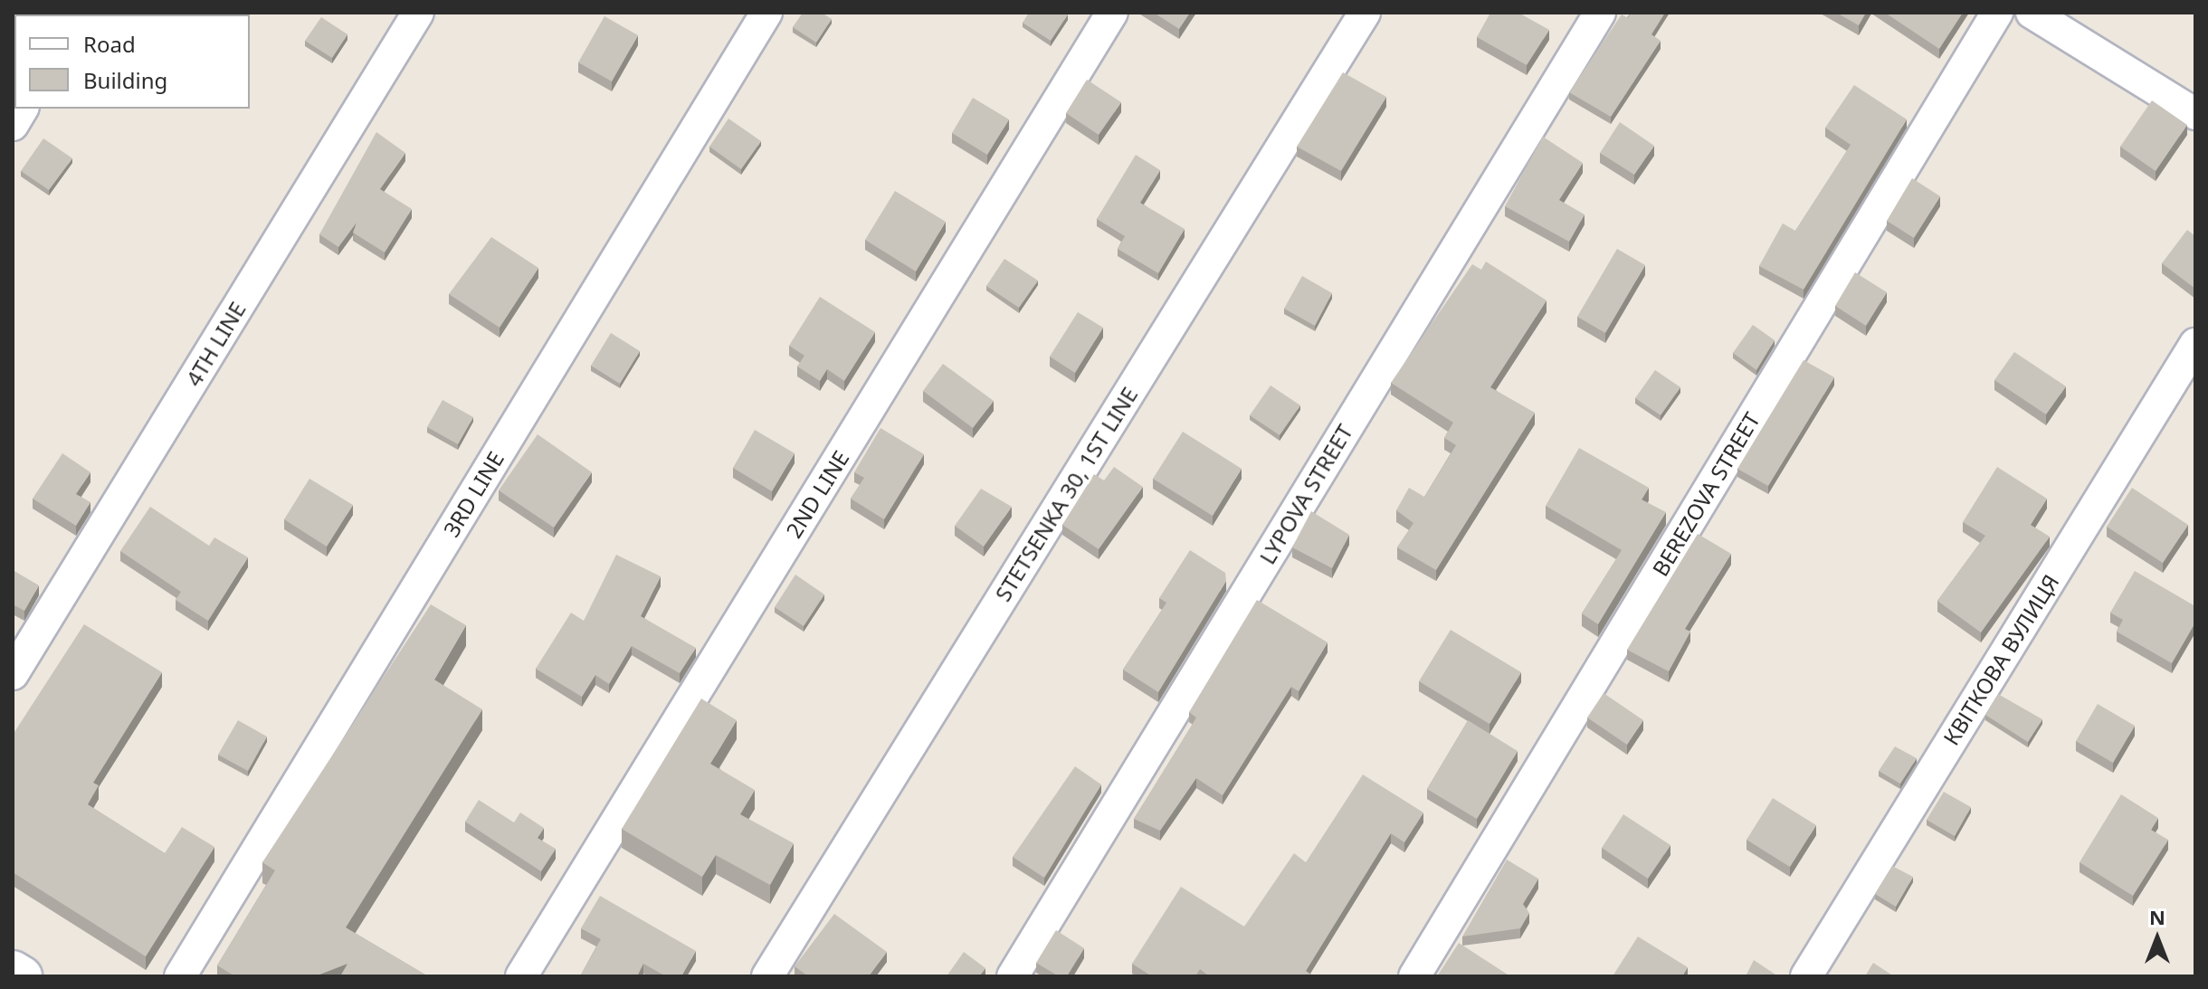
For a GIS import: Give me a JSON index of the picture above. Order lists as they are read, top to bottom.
{
  "streets": {
    "street": [
      "4TH LINE",
      "3RD LINE",
      "2ND LINE",
      "STETSENKA 30, 1ST LINE",
      "LYPOVA STREET",
      "BEREZOVA STREET",
      "КВІТКОВА ВУЛИЦЯ"
    ]
  },
  "legend": ["Road", "Building"],
  "north": "top"
}
